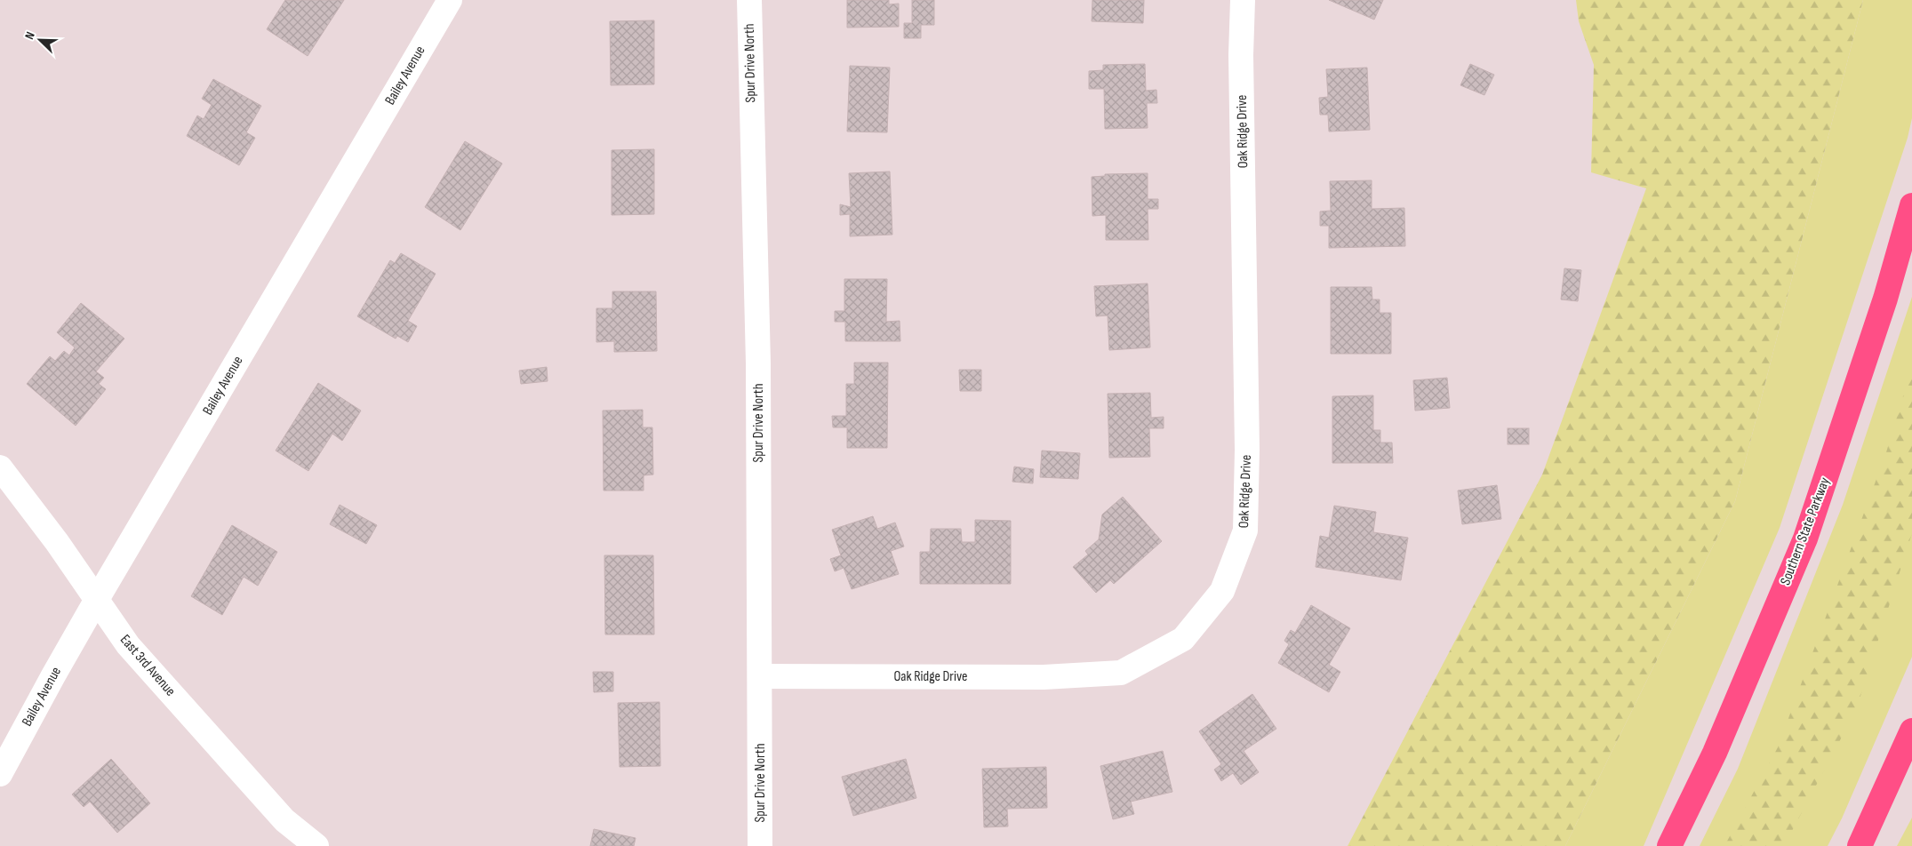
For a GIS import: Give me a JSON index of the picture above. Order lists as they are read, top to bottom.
{
  "streets": {
    "highway": ["Southern State Parkway"],
    "street": [
      "Spur Drive North",
      "Bailey Avenue",
      "Oak Ridge Drive",
      "East 3rd Avenue"
    ]
  },
  "crossings": [
    ["Spur Drive North", "Oak Ridge Drive"],
    ["Bailey Avenue", "East 3rd Avenue"]
  ],
  "north": "top left"
}
